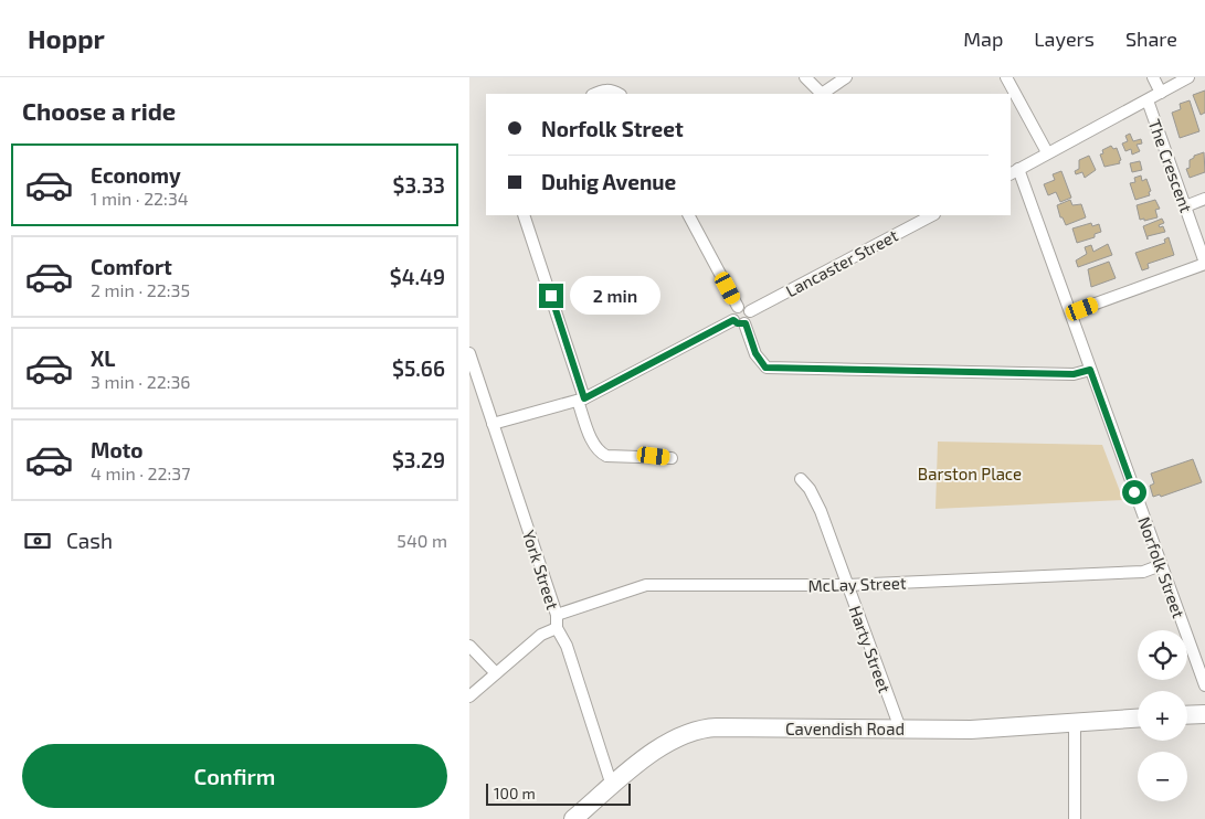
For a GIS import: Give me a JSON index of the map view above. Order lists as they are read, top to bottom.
{
  "streets": {
    "main road": ["Cavendish Road"],
    "street": [
      "The Crescent",
      "Lancaster Street",
      "Norfolk Street",
      "York Street",
      "McLay Street",
      "Harty Street"
    ]
  },
  "crossings": [
    ["Norfolk Street", "McLay Street"],
    ["York Street", "McLay Street"],
    ["York Street", "Cavendish Road"],
    ["McLay Street", "Harty Street"],
    ["Harty Street", "Cavendish Road"]
  ],
  "parks": ["Barston Place"],
  "scale_bar": "100 m",
  "page": {
    "header": "Hoppr",
    "nav": ["Map", "Layers", "Share"],
    "heading": "Choose a ride",
    "banner": ["Norfolk Street", "Duhig Avenue"],
    "list": [
      {
        "name": "Economy",
        "note": "1 min · 22:34",
        "value": "$3.33"
      },
      {
        "name": "Comfort",
        "note": "2 min · 22:35",
        "value": "$4.49"
      },
      {
        "name": "XL",
        "note": "3 min · 22:36",
        "value": "$5.66"
      },
      {
        "name": "Moto",
        "note": "4 min · 22:37",
        "value": "$3.29"
      }
    ],
    "bubble": "2 min",
    "pay": ["Cash", "540 m"],
    "map_buttons": ["+", "−"],
    "buttons": "Confirm",
    "scale": "100 m"
  }
}
